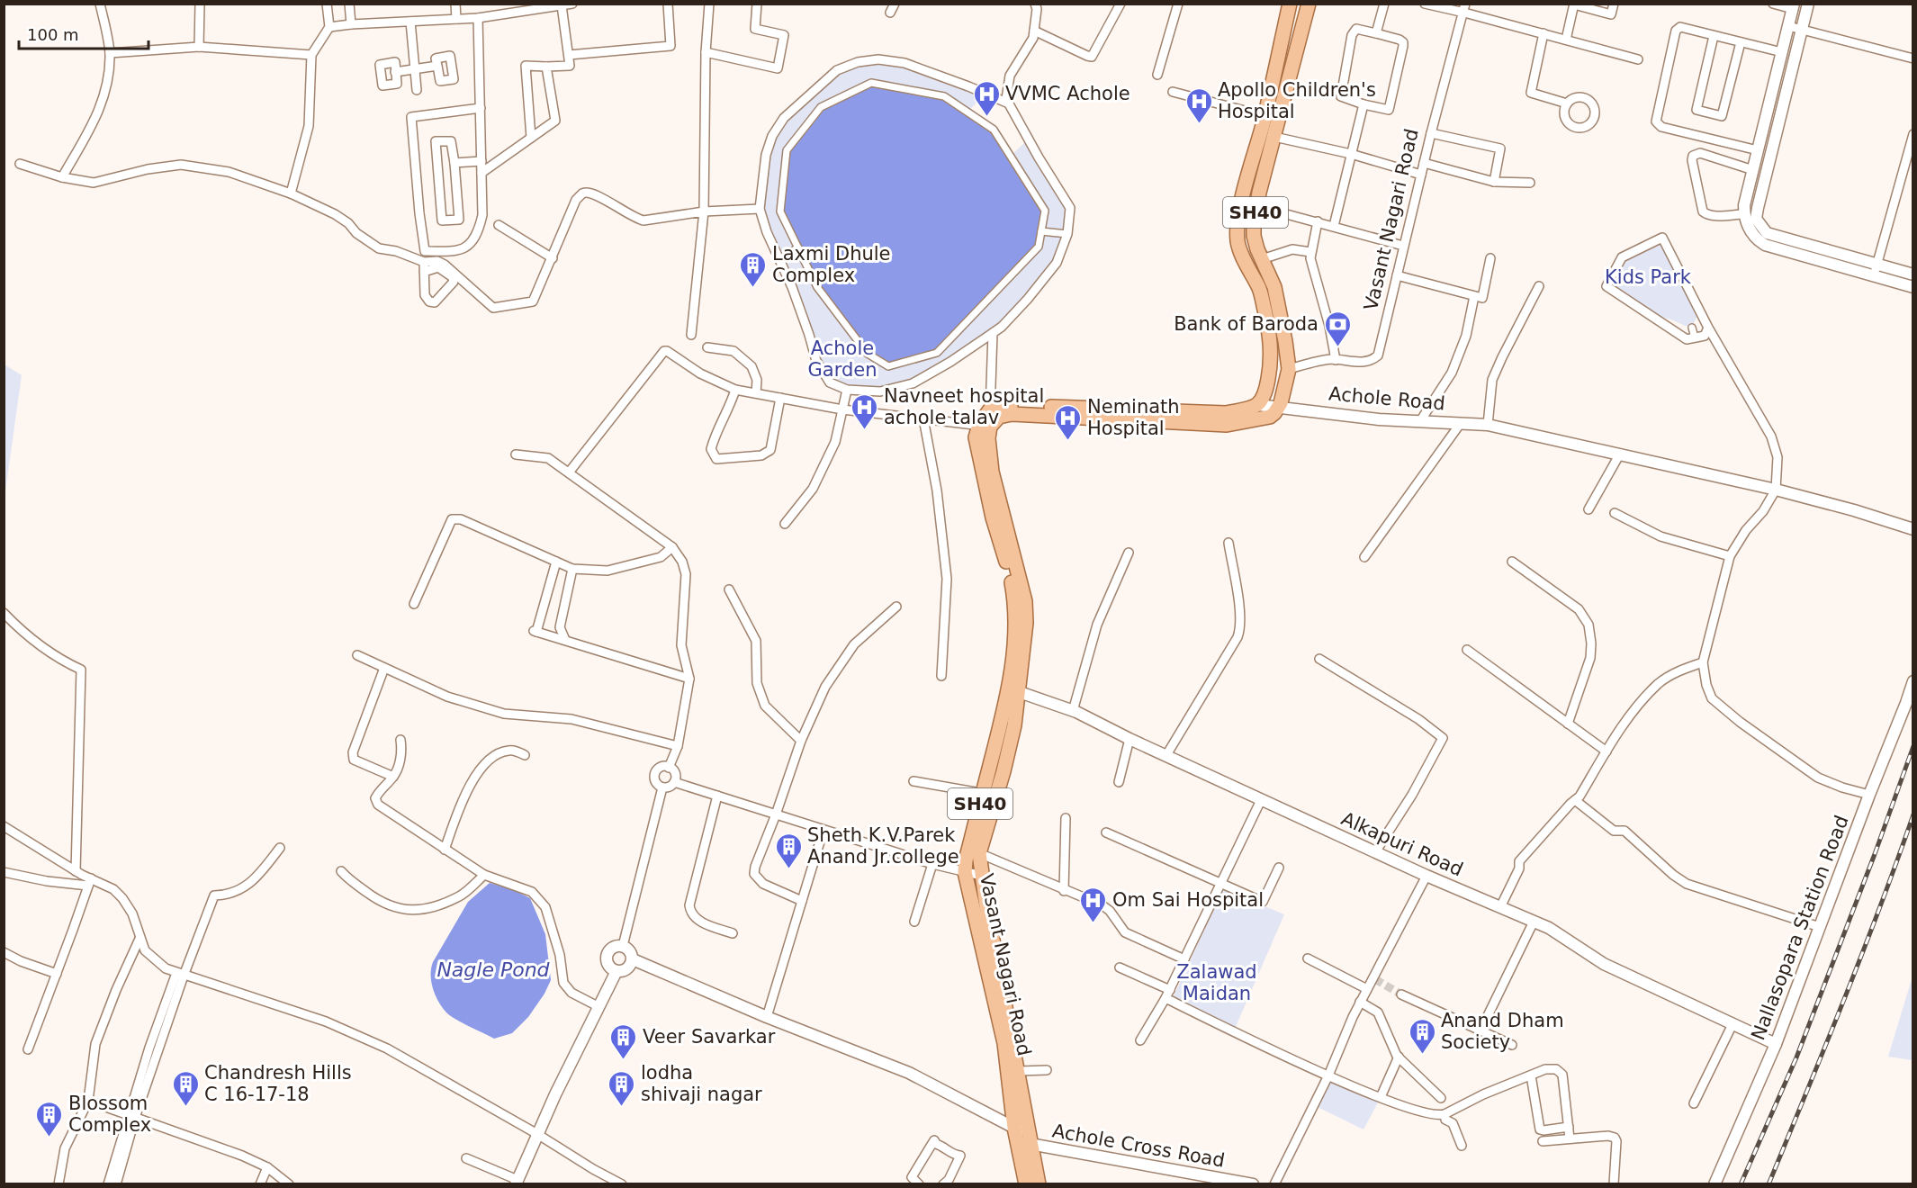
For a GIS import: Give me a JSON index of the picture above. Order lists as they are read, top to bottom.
{
  "streets": {
    "main road": ["SH40", "Vasant Nagari Road", "Achole Road"],
    "street": ["Alkapuri Road", "Nallasopara Station Road", "Achole Cross Road"]
  },
  "crossings": [
    ["SH40", "Vasant Nagari Road"],
    ["SH40", "Achole Road"],
    ["Vasant Nagari Road", "Achole Road"],
    ["Vasant Nagari Road", "Alkapuri Road"],
    ["Vasant Nagari Road", "Achole Cross Road"],
    ["Alkapuri Road", "Nallasopara Station Road"]
  ],
  "water": ["Nagle Pond"],
  "parks": ["Kids Park", "Achole Garden", "Zalawad Maidan"],
  "places": {
    "hospital": [
      "VVMC Achole",
      "Apollo Children's Hospital",
      "Navneet hospital achole talav",
      "Neminath Hospital",
      "Om Sai Hospital"
    ],
    "building": [
      "Laxmi Dhule Complex",
      "Sheth K.V.Parek Anand Jr.college",
      "Anand Dham Society",
      "Veer Savarkar",
      "Chandresh Hills C 16-17-18",
      "lodha shivaji nagar",
      "Blossom Complex"
    ],
    "bank": ["Bank of Baroda"]
  },
  "scale_bar": "100 m"
}
